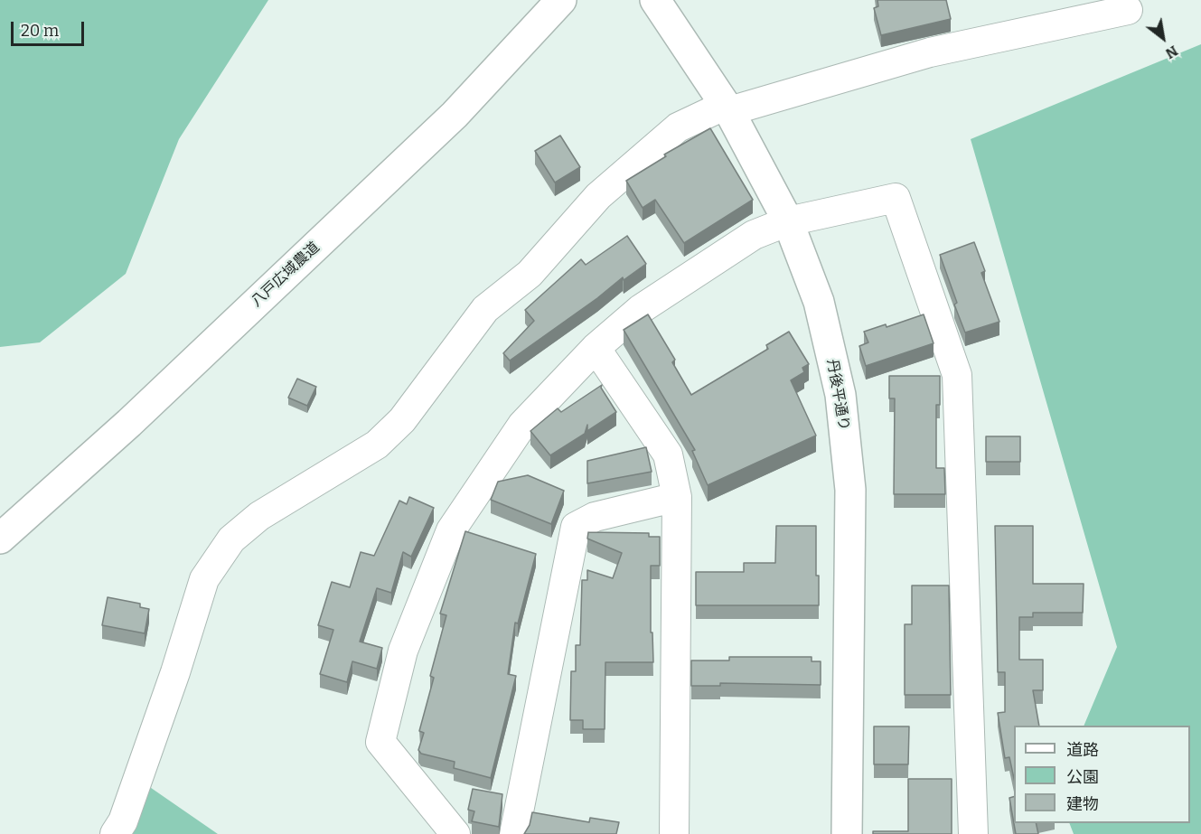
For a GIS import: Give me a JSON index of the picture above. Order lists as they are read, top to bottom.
{
  "streets": {
    "street": ["八戸広域農道", "丹後平通り"]
  },
  "legend": ["道路", "公園", "建物"],
  "scale_bar": "20 m",
  "north": "bottom right"
}
